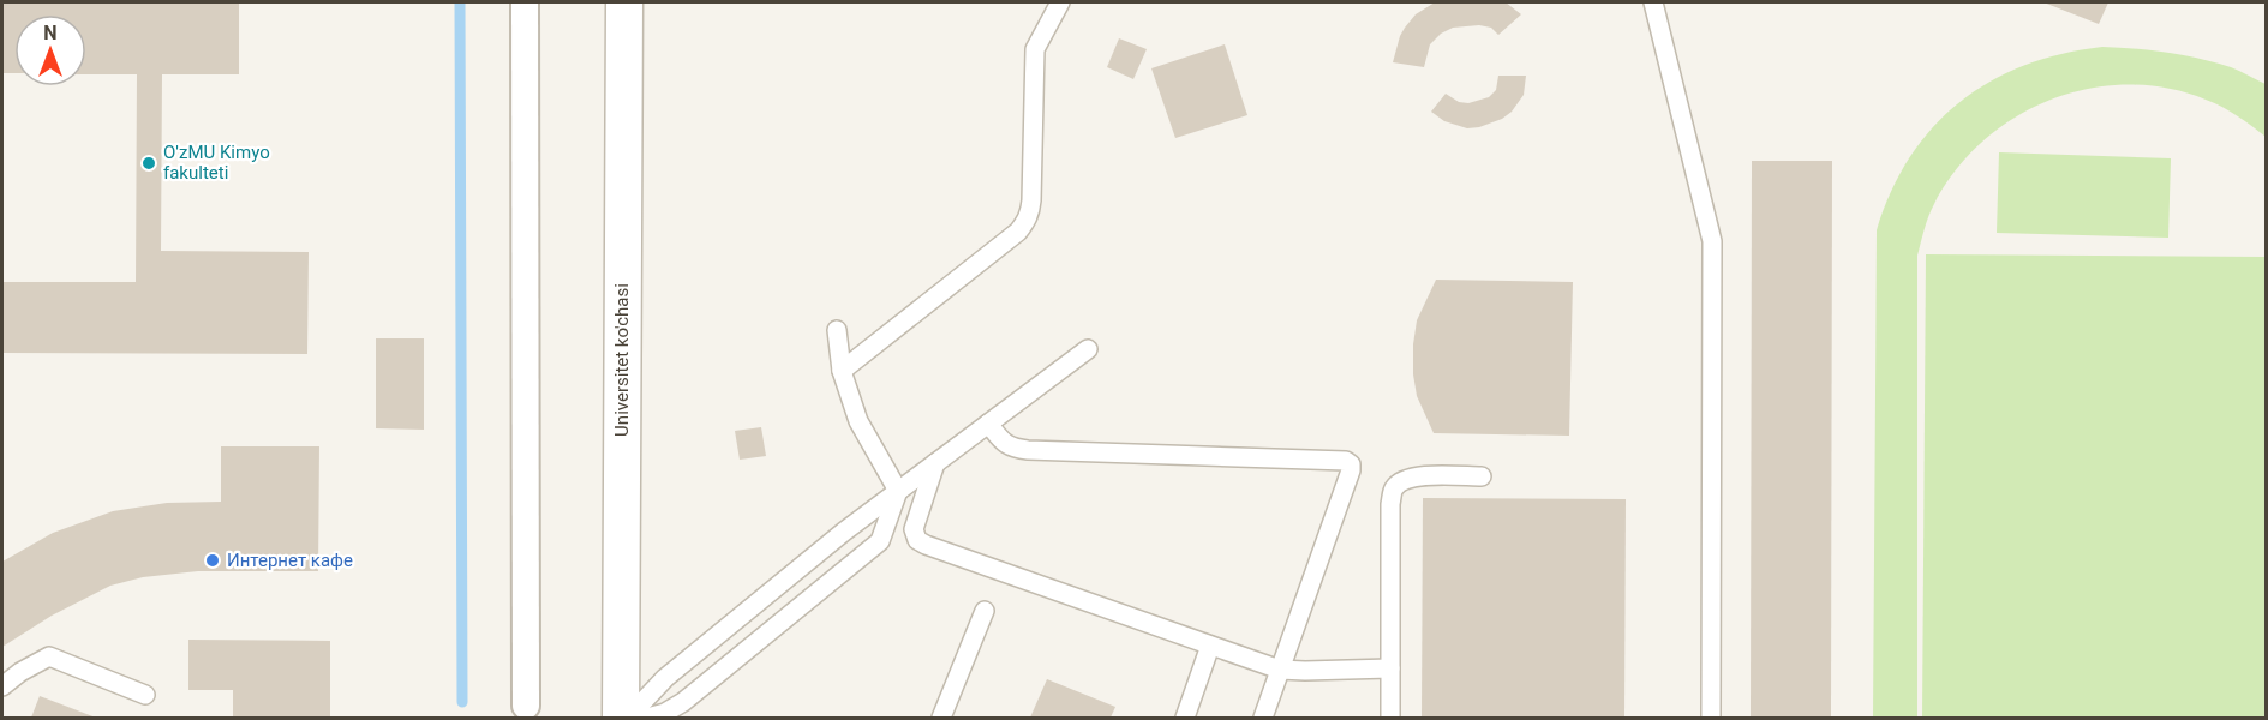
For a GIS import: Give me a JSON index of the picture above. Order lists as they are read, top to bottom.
{
  "streets": {
    "street": ["Universitet ko'chasi"]
  },
  "places": ["O'zMU Kimyo fakulteti", "Интернет кафе"],
  "north": "top"
}
